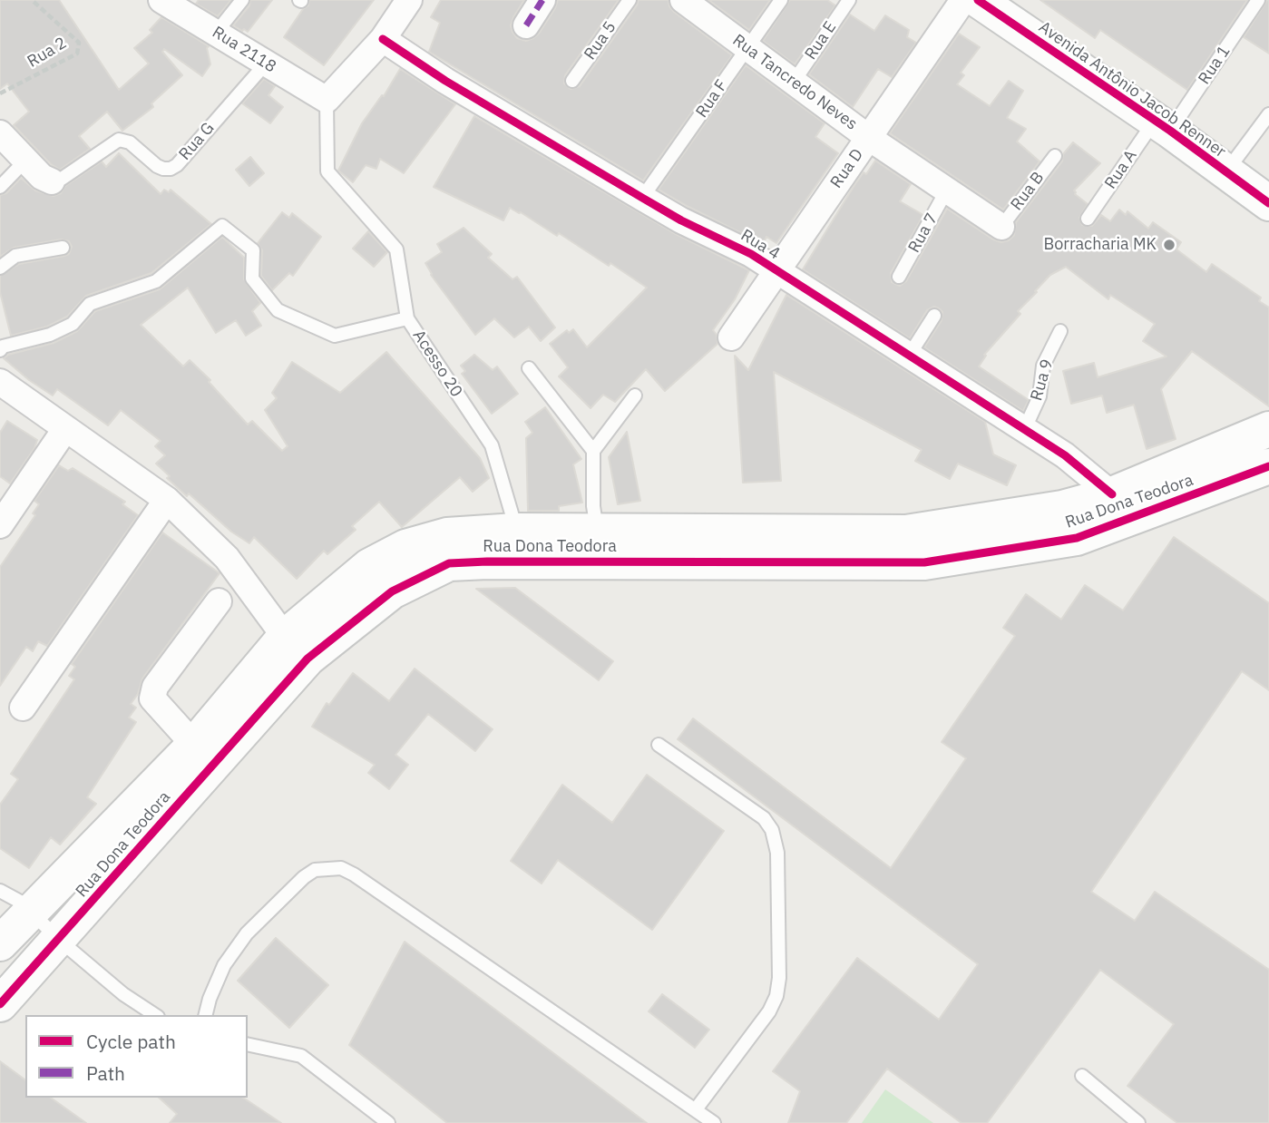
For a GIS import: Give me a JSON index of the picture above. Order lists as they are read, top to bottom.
{
  "streets": {
    "main road": ["Avenida Antônio Jacob Renner", "Rua Dona Teodora"],
    "street": [
      "Rua 2118",
      "Rua Tancredo Neves",
      "Rua D",
      "Rua 4"
    ],
    "lane": [
      "Rua 5",
      "Rua E",
      "Rua 1",
      "Rua F",
      "Rua G",
      "Rua A",
      "Rua B",
      "Rua 7",
      "Acesso 20",
      "Rua 9"
    ],
    "path": ["Rua 2"]
  },
  "crossings": [
    ["Rua E", "Rua Tancredo Neves"],
    ["Rua 2118", "Rua G"],
    ["Rua 1", "Avenida Antônio Jacob Renner"],
    ["Rua 1", "Rua A"],
    ["Rua Tancredo Neves", "Rua F"],
    ["Rua Tancredo Neves", "Rua D"],
    ["Rua Tancredo Neves", "Rua B"],
    ["Rua Tancredo Neves", "Rua 7"],
    ["Avenida Antônio Jacob Renner", "Rua A"],
    ["Rua F", "Rua 4"],
    ["Rua D", "Rua 4"],
    ["Rua 4", "Rua 9"],
    ["Rua 4", "Rua Dona Teodora"],
    ["Acesso 20", "Rua Dona Teodora"]
  ],
  "places": ["Borracharia MK"],
  "legend": ["Cycle path", "Path"]
}
